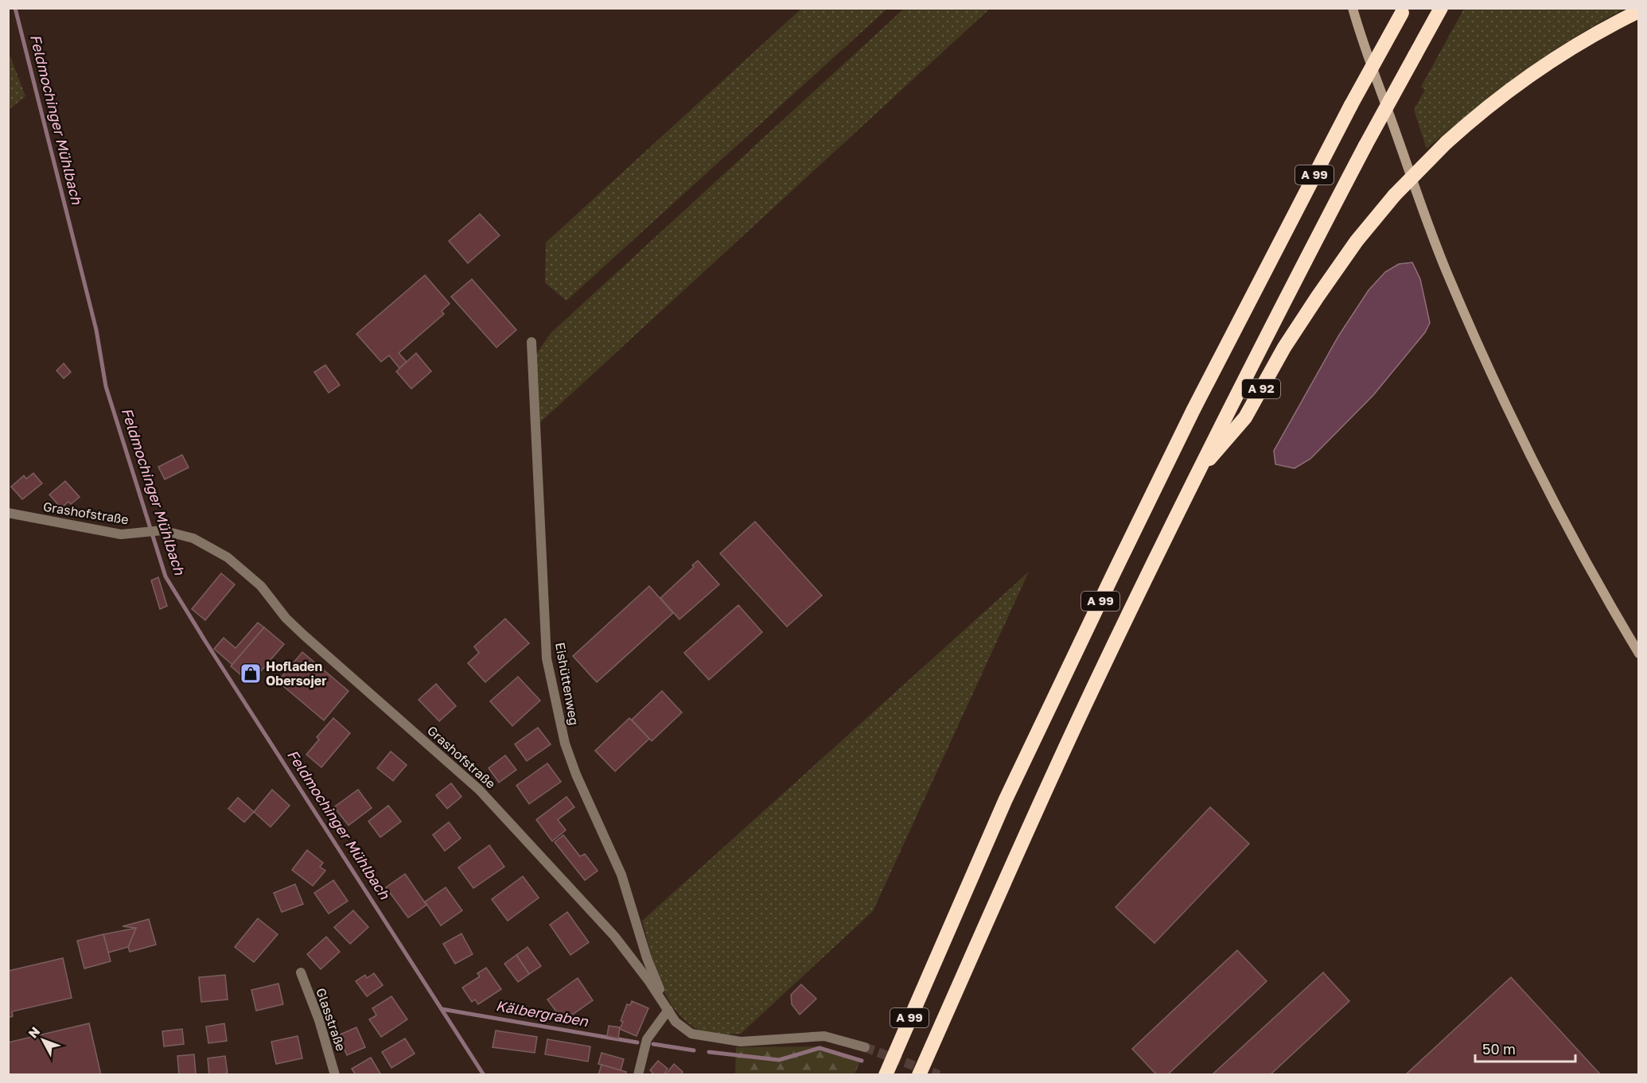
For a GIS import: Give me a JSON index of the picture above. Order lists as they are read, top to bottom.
{
  "streets": {
    "highway": ["A 99", "A 92"],
    "street": ["Grashofstraße", "Eishüttenweg", "Glasstraße"]
  },
  "crossings": [
    ["A 99", "A 92"],
    ["Grashofstraße", "Eishüttenweg"]
  ],
  "water": ["Feldmochinger Mühlbach", "Kälbergraben"],
  "places": {
    "shop": ["Hofladen Obersojer"]
  },
  "scale_bar": "50 m",
  "north": "top left"
}
